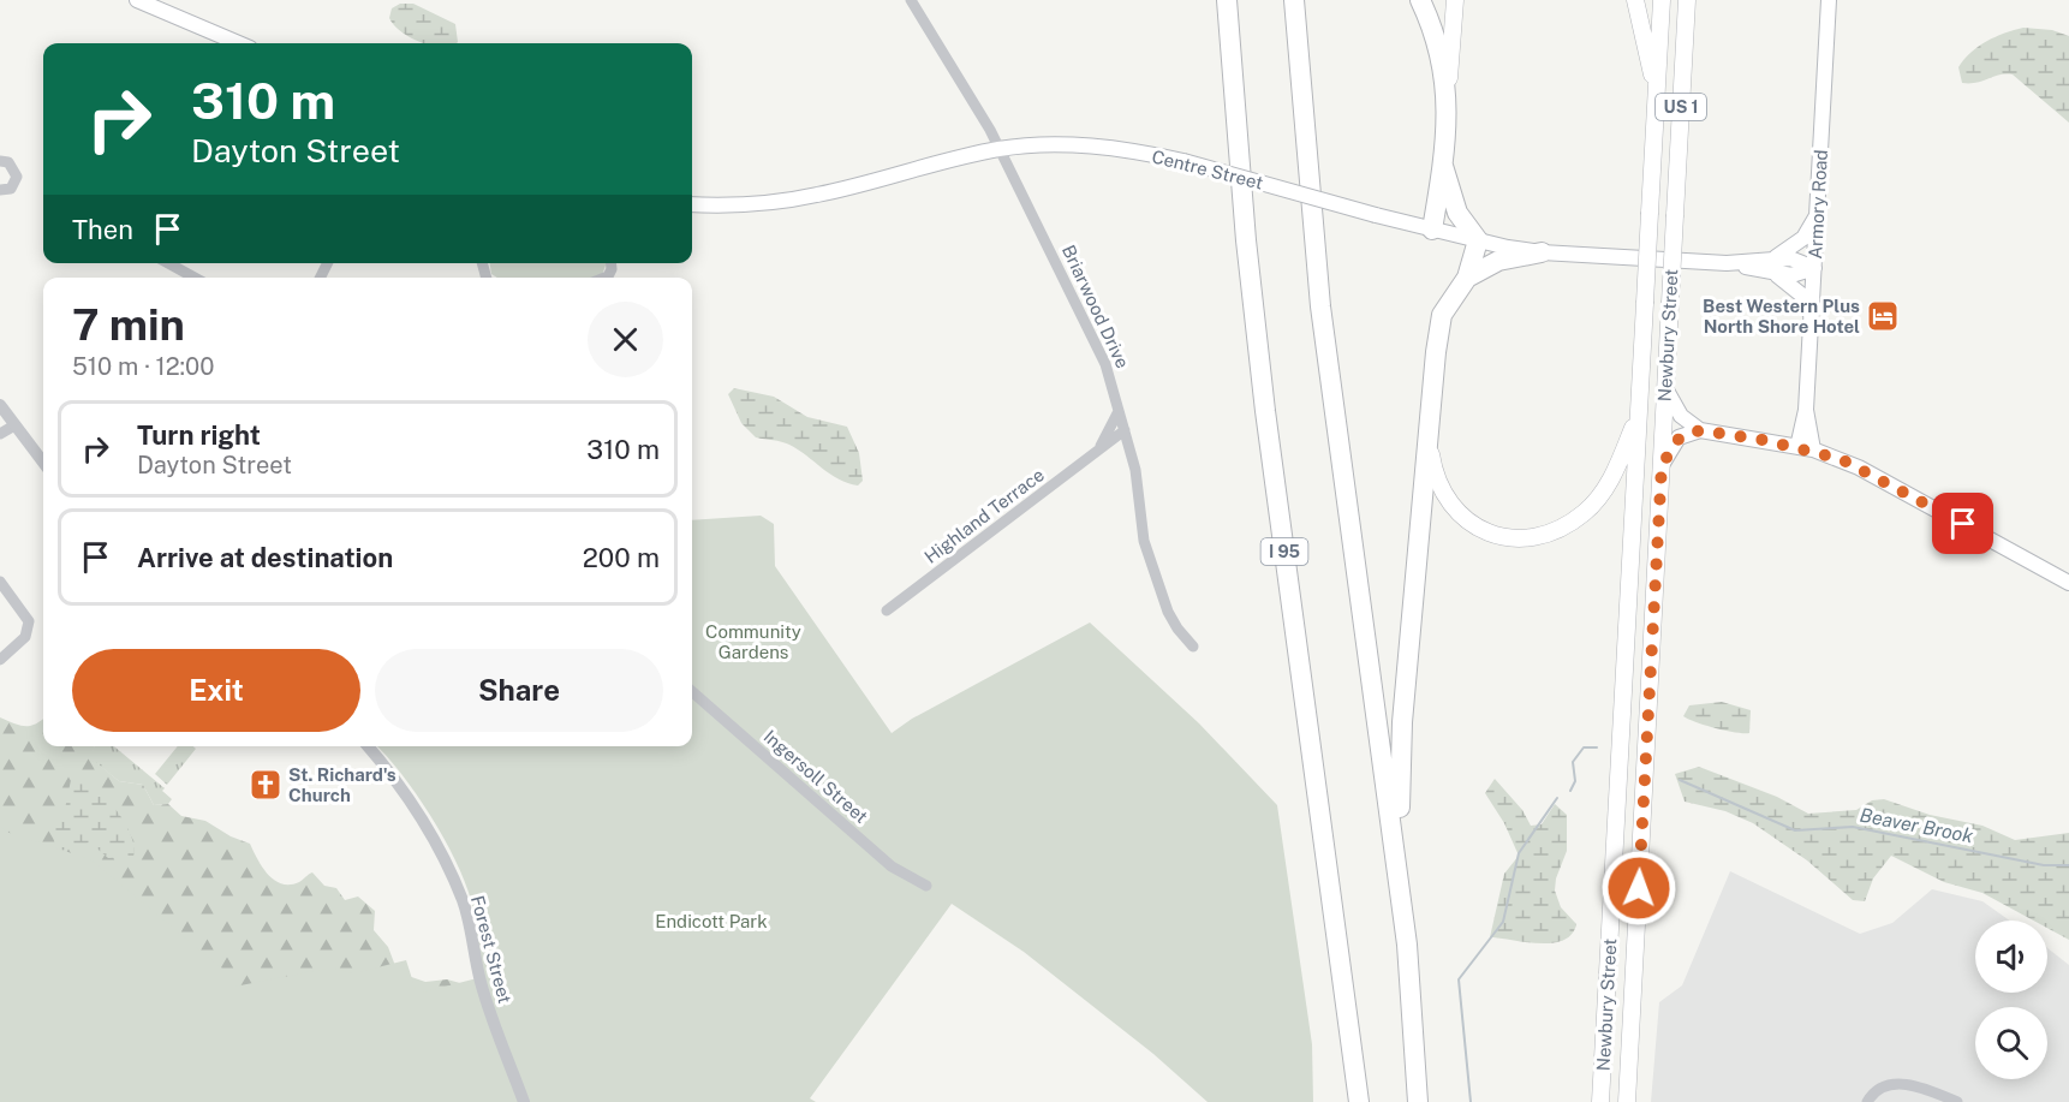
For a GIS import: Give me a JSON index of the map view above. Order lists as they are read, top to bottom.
{
  "streets": {
    "highway": ["I 95"],
    "main road": [
      "US 1",
      "Centre Street",
      "Armory Road",
      "Newbury Street"
    ],
    "street": [
      "Briarwood Drive",
      "Highland Terrace",
      "Ingersoll Street",
      "Forest Street"
    ]
  },
  "crossings": [
    ["Centre Street", "Armory Road"],
    ["Centre Street", "Briarwood Drive"],
    ["Briarwood Drive", "Highland Terrace"]
  ],
  "water": ["Beaver Brook"],
  "parks": ["Community Gardens", "Endicott Park"],
  "places": {
    "hotel": ["Best Western Plus North Shore Hotel"],
    "church": ["St. Richard's Church"]
  },
  "page": {
    "turn": ["310 m", "Dayton Street"],
    "then": "Then",
    "heading": ["7 min", "510 m · 12:00"],
    "list": [
      {
        "name": "Turn right",
        "note": "Dayton Street",
        "value": "310 m"
      },
      {
        "name": "Arrive at destination",
        "value": "200 m"
      }
    ],
    "buttons": ["Exit", "Share"]
  }
}
